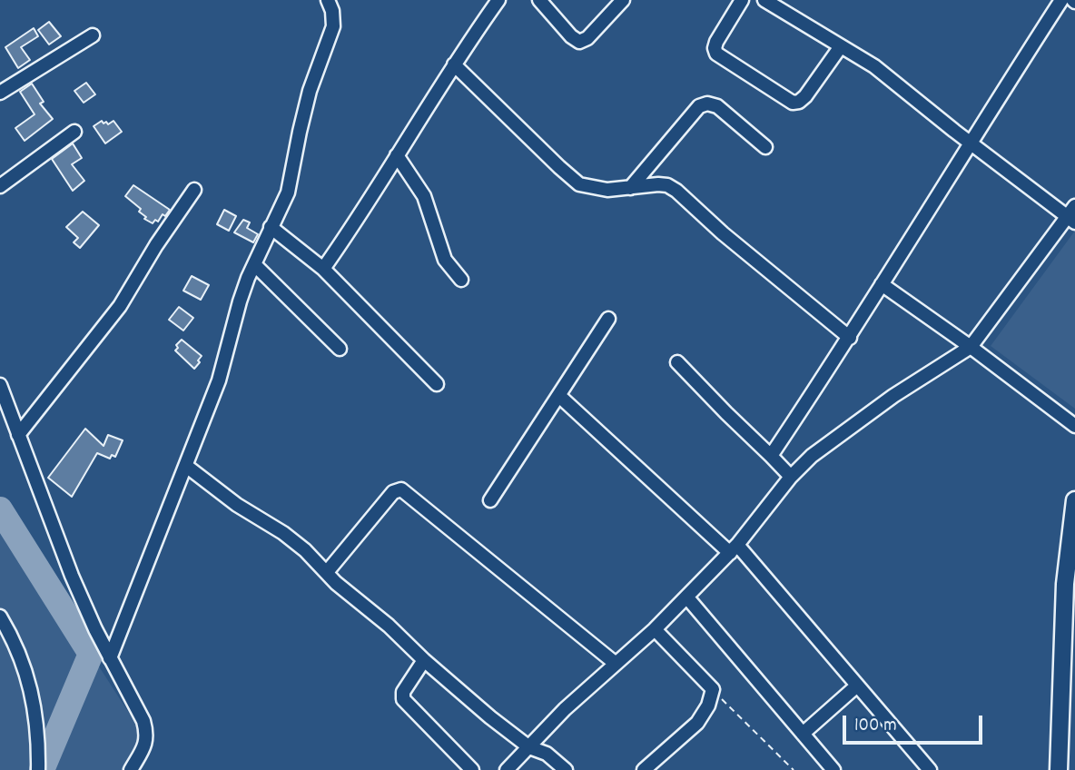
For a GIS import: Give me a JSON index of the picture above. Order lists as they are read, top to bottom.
{
  "scale_bar": "100 m"
}
